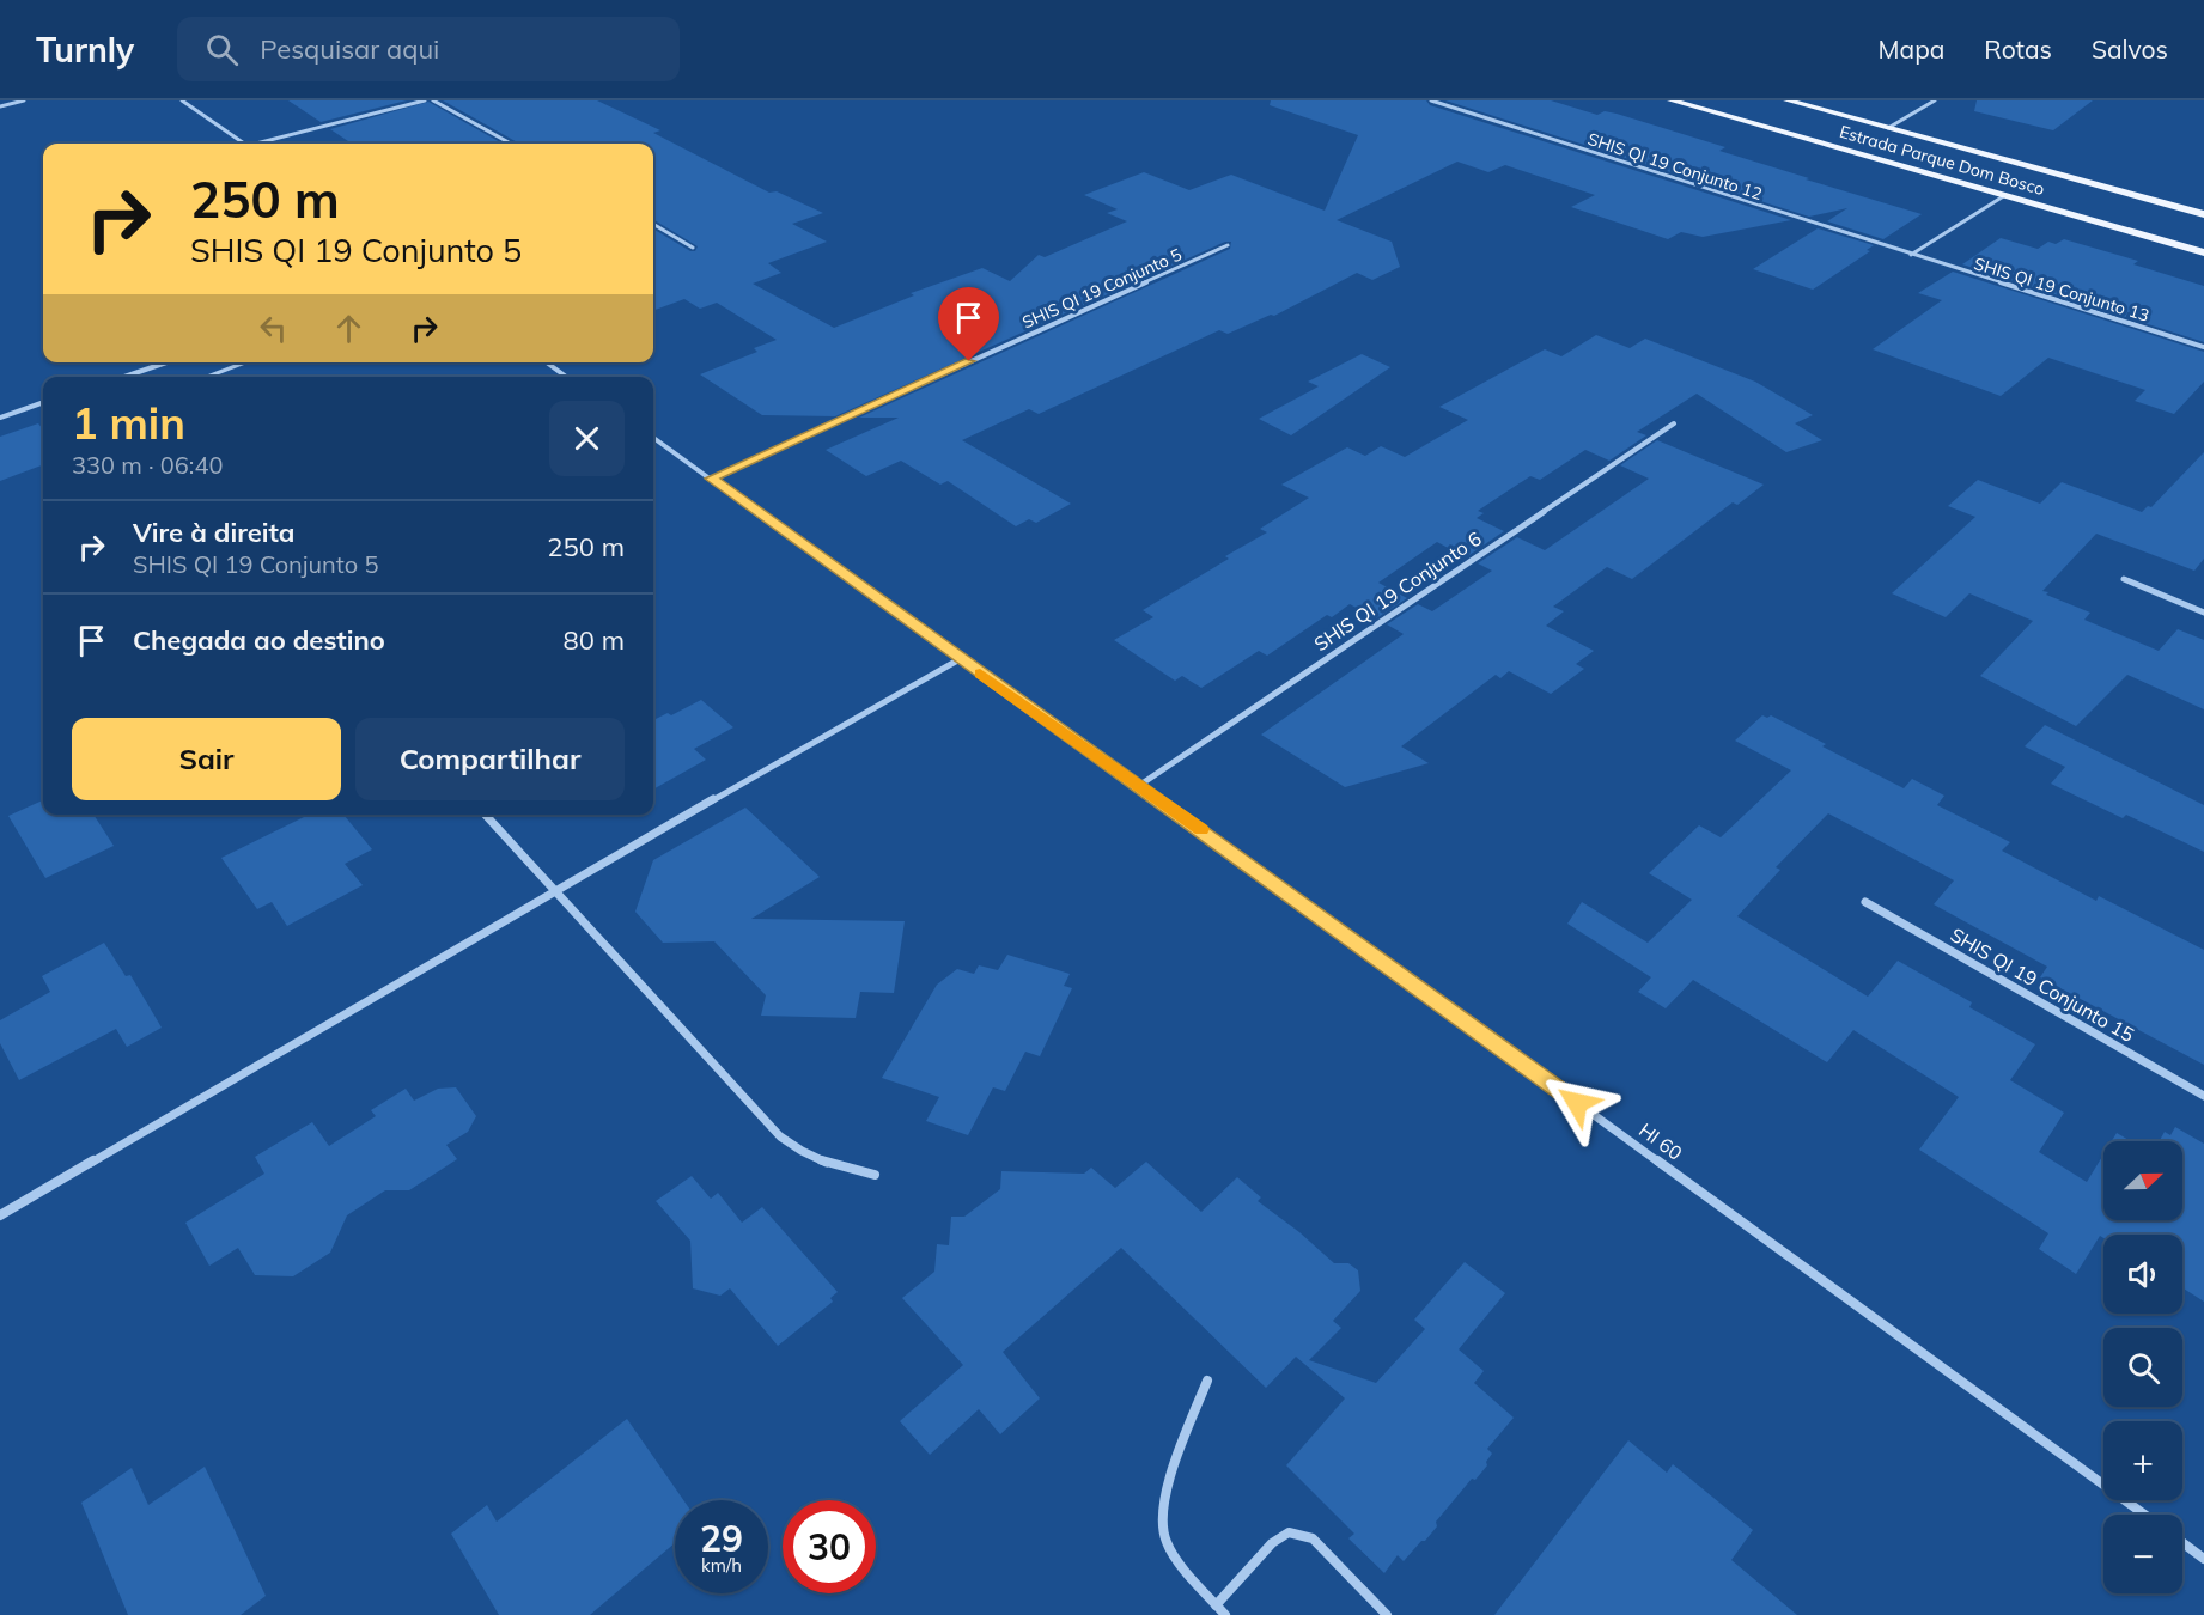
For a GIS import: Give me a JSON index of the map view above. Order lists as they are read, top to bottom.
{
  "streets": {
    "main road": ["Estrada Parque Dom Bosco"],
    "street": [
      "SHIS QI 19 Conjunto 12",
      "SHIS QI 19 Conjunto 5",
      "SHIS QI 19 Conjunto 13",
      "SHIS QI 19 Conjunto 6",
      "SHIS QI 19 Conjunto 15",
      "HI 60"
    ]
  },
  "crossings": [
    ["SHIS QI 19 Conjunto 12", "SHIS QI 19 Conjunto 13"],
    ["SHIS QI 19 Conjunto 5", "HI 60"],
    ["SHIS QI 19 Conjunto 6", "HI 60"]
  ],
  "north": "right",
  "page": {
    "header": "Turnly",
    "search": "Pesquisar aqui",
    "nav": ["Mapa", "Rotas", "Salvos"],
    "turn": ["250 m", "SHIS QI 19 Conjunto 5"],
    "heading": ["1 min", "330 m · 06:40"],
    "list": [
      {
        "name": "Vire à direita",
        "note": "SHIS QI 19 Conjunto 5",
        "value": "250 m"
      },
      {
        "name": "Chegada ao destino",
        "value": "80 m"
      }
    ],
    "buttons": ["Sair", "Compartilhar"],
    "map_buttons": ["+", "−"],
    "speed": "29 km/h",
    "limit": "30"
  }
}
